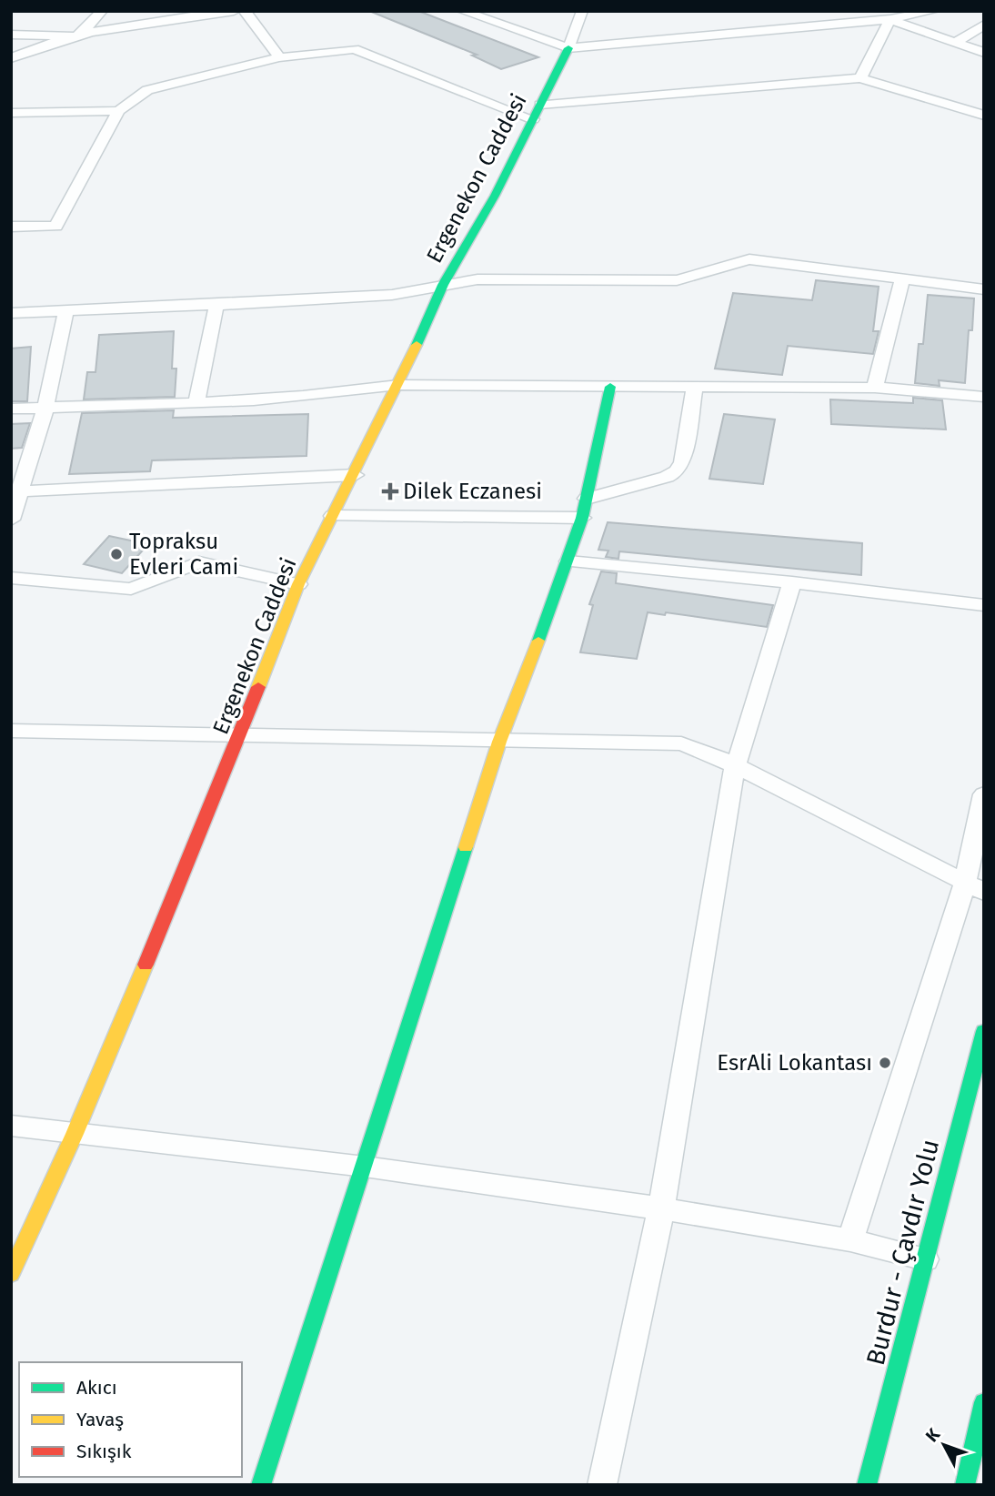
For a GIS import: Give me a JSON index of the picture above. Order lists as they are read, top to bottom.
{
  "streets": {
    "main road": ["Ergenekon Caddesi", "Burdur - Çavdır Yolu"]
  },
  "places": {
    "health": ["Dilek Eczanesi"],
    "other": ["Topraksu Evleri Cami", "EsrAli Lokantası"]
  },
  "legend": ["Akıcı", "Yavaş", "Sıkışık"],
  "north": "top left"
}
